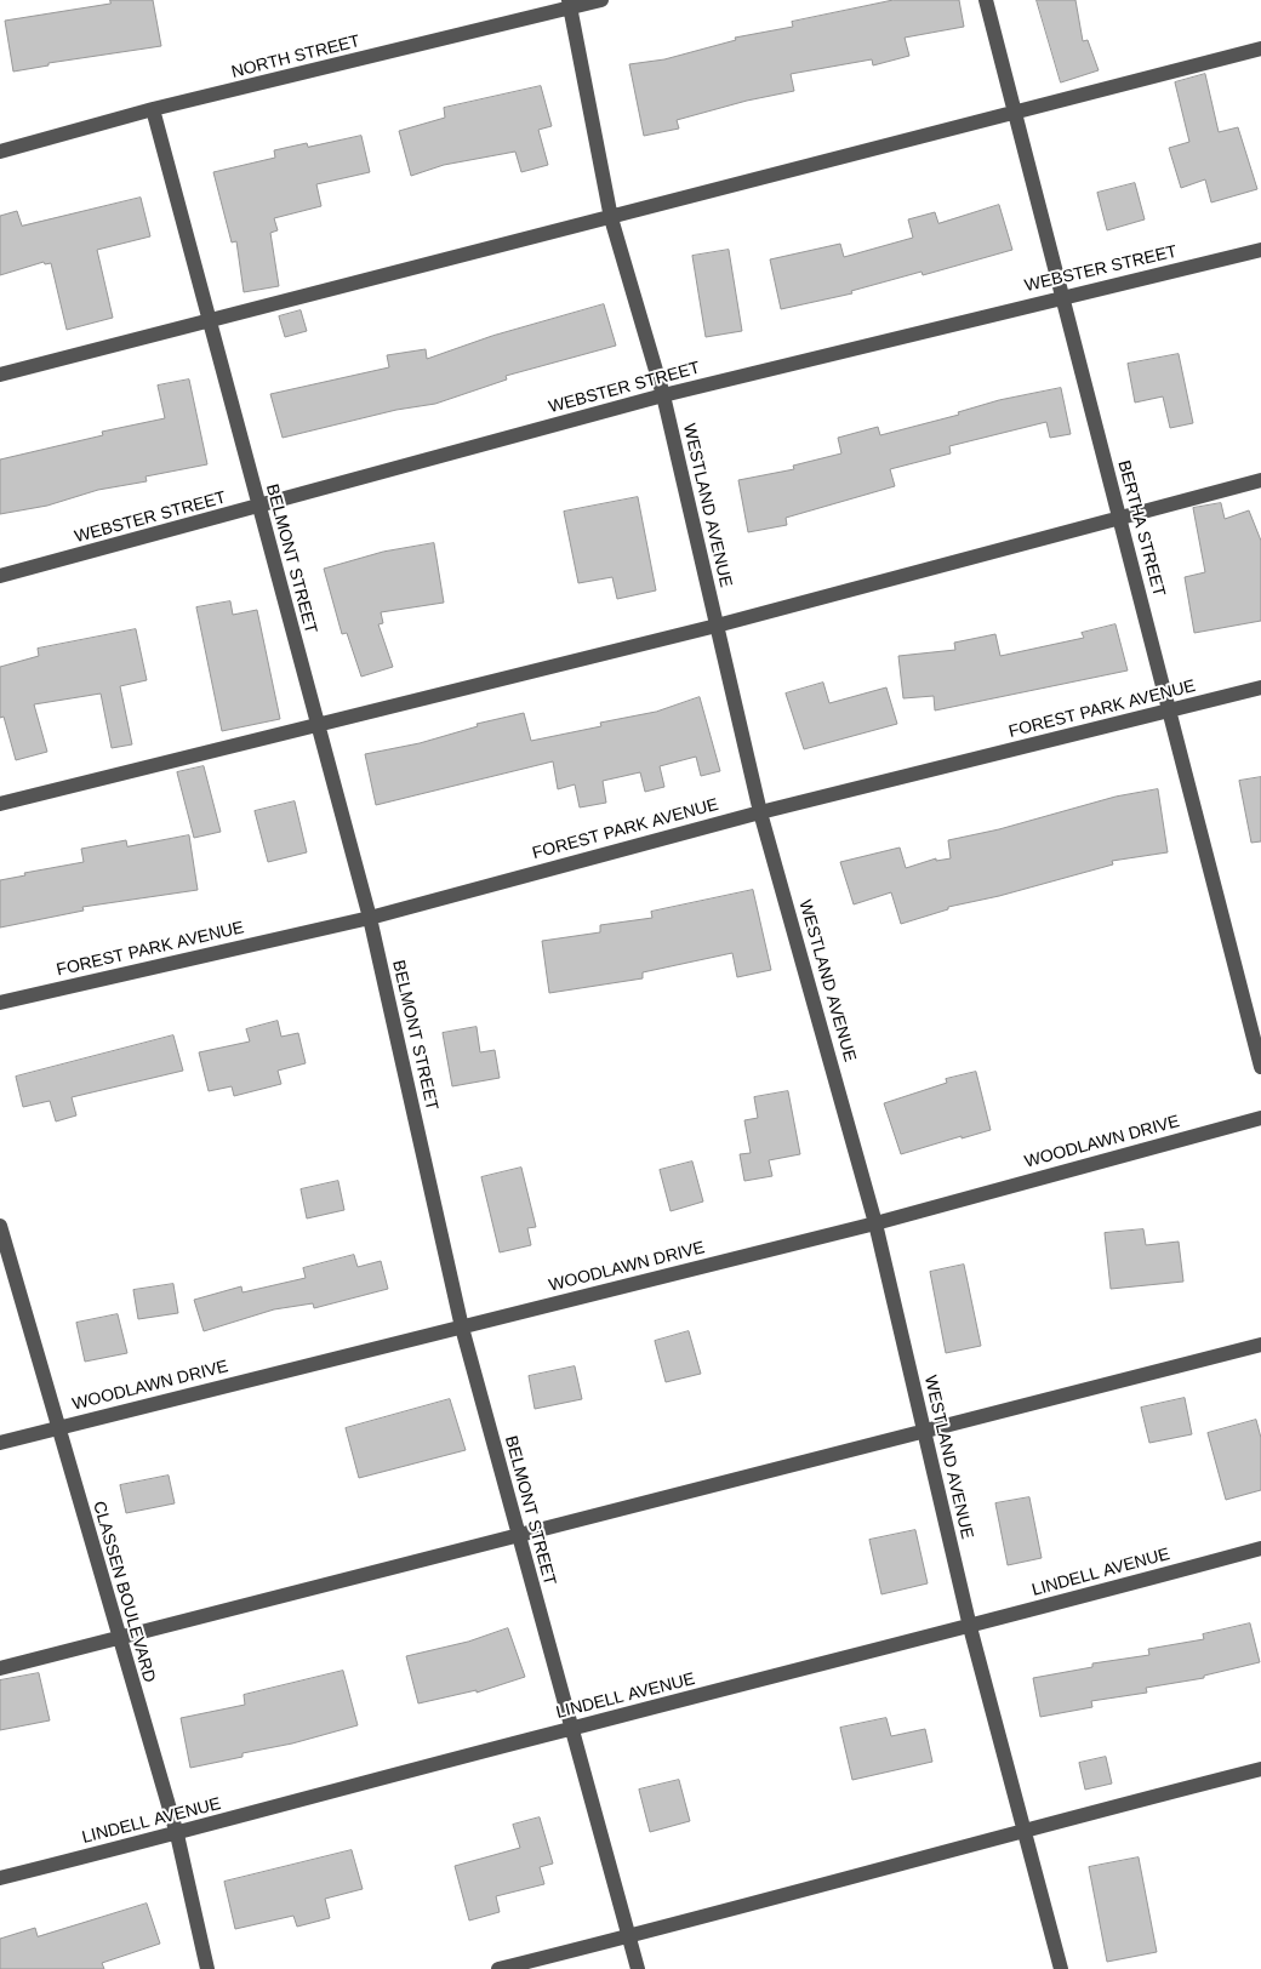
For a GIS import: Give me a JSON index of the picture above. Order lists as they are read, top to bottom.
{
  "streets": {
    "street": [
      "NORTH STREET",
      "WEBSTER STREET",
      "WESTLAND AVENUE",
      "BERTHA STREET",
      "BELMONT STREET",
      "FOREST PARK AVENUE",
      "WOODLAWN DRIVE",
      "LINDELL AVENUE",
      "CLASSEN BOULEVARD"
    ]
  },
  "crossings": [
    ["NORTH STREET", "WESTLAND AVENUE"],
    ["NORTH STREET", "BELMONT STREET"],
    ["WEBSTER STREET", "WESTLAND AVENUE"],
    ["WEBSTER STREET", "BERTHA STREET"],
    ["WEBSTER STREET", "BELMONT STREET"],
    ["WESTLAND AVENUE", "FOREST PARK AVENUE"],
    ["WESTLAND AVENUE", "WOODLAWN DRIVE"],
    ["WESTLAND AVENUE", "LINDELL AVENUE"],
    ["BERTHA STREET", "FOREST PARK AVENUE"],
    ["BELMONT STREET", "FOREST PARK AVENUE"],
    ["BELMONT STREET", "WOODLAWN DRIVE"],
    ["BELMONT STREET", "LINDELL AVENUE"],
    ["WOODLAWN DRIVE", "CLASSEN BOULEVARD"],
    ["LINDELL AVENUE", "CLASSEN BOULEVARD"]
  ]
}
